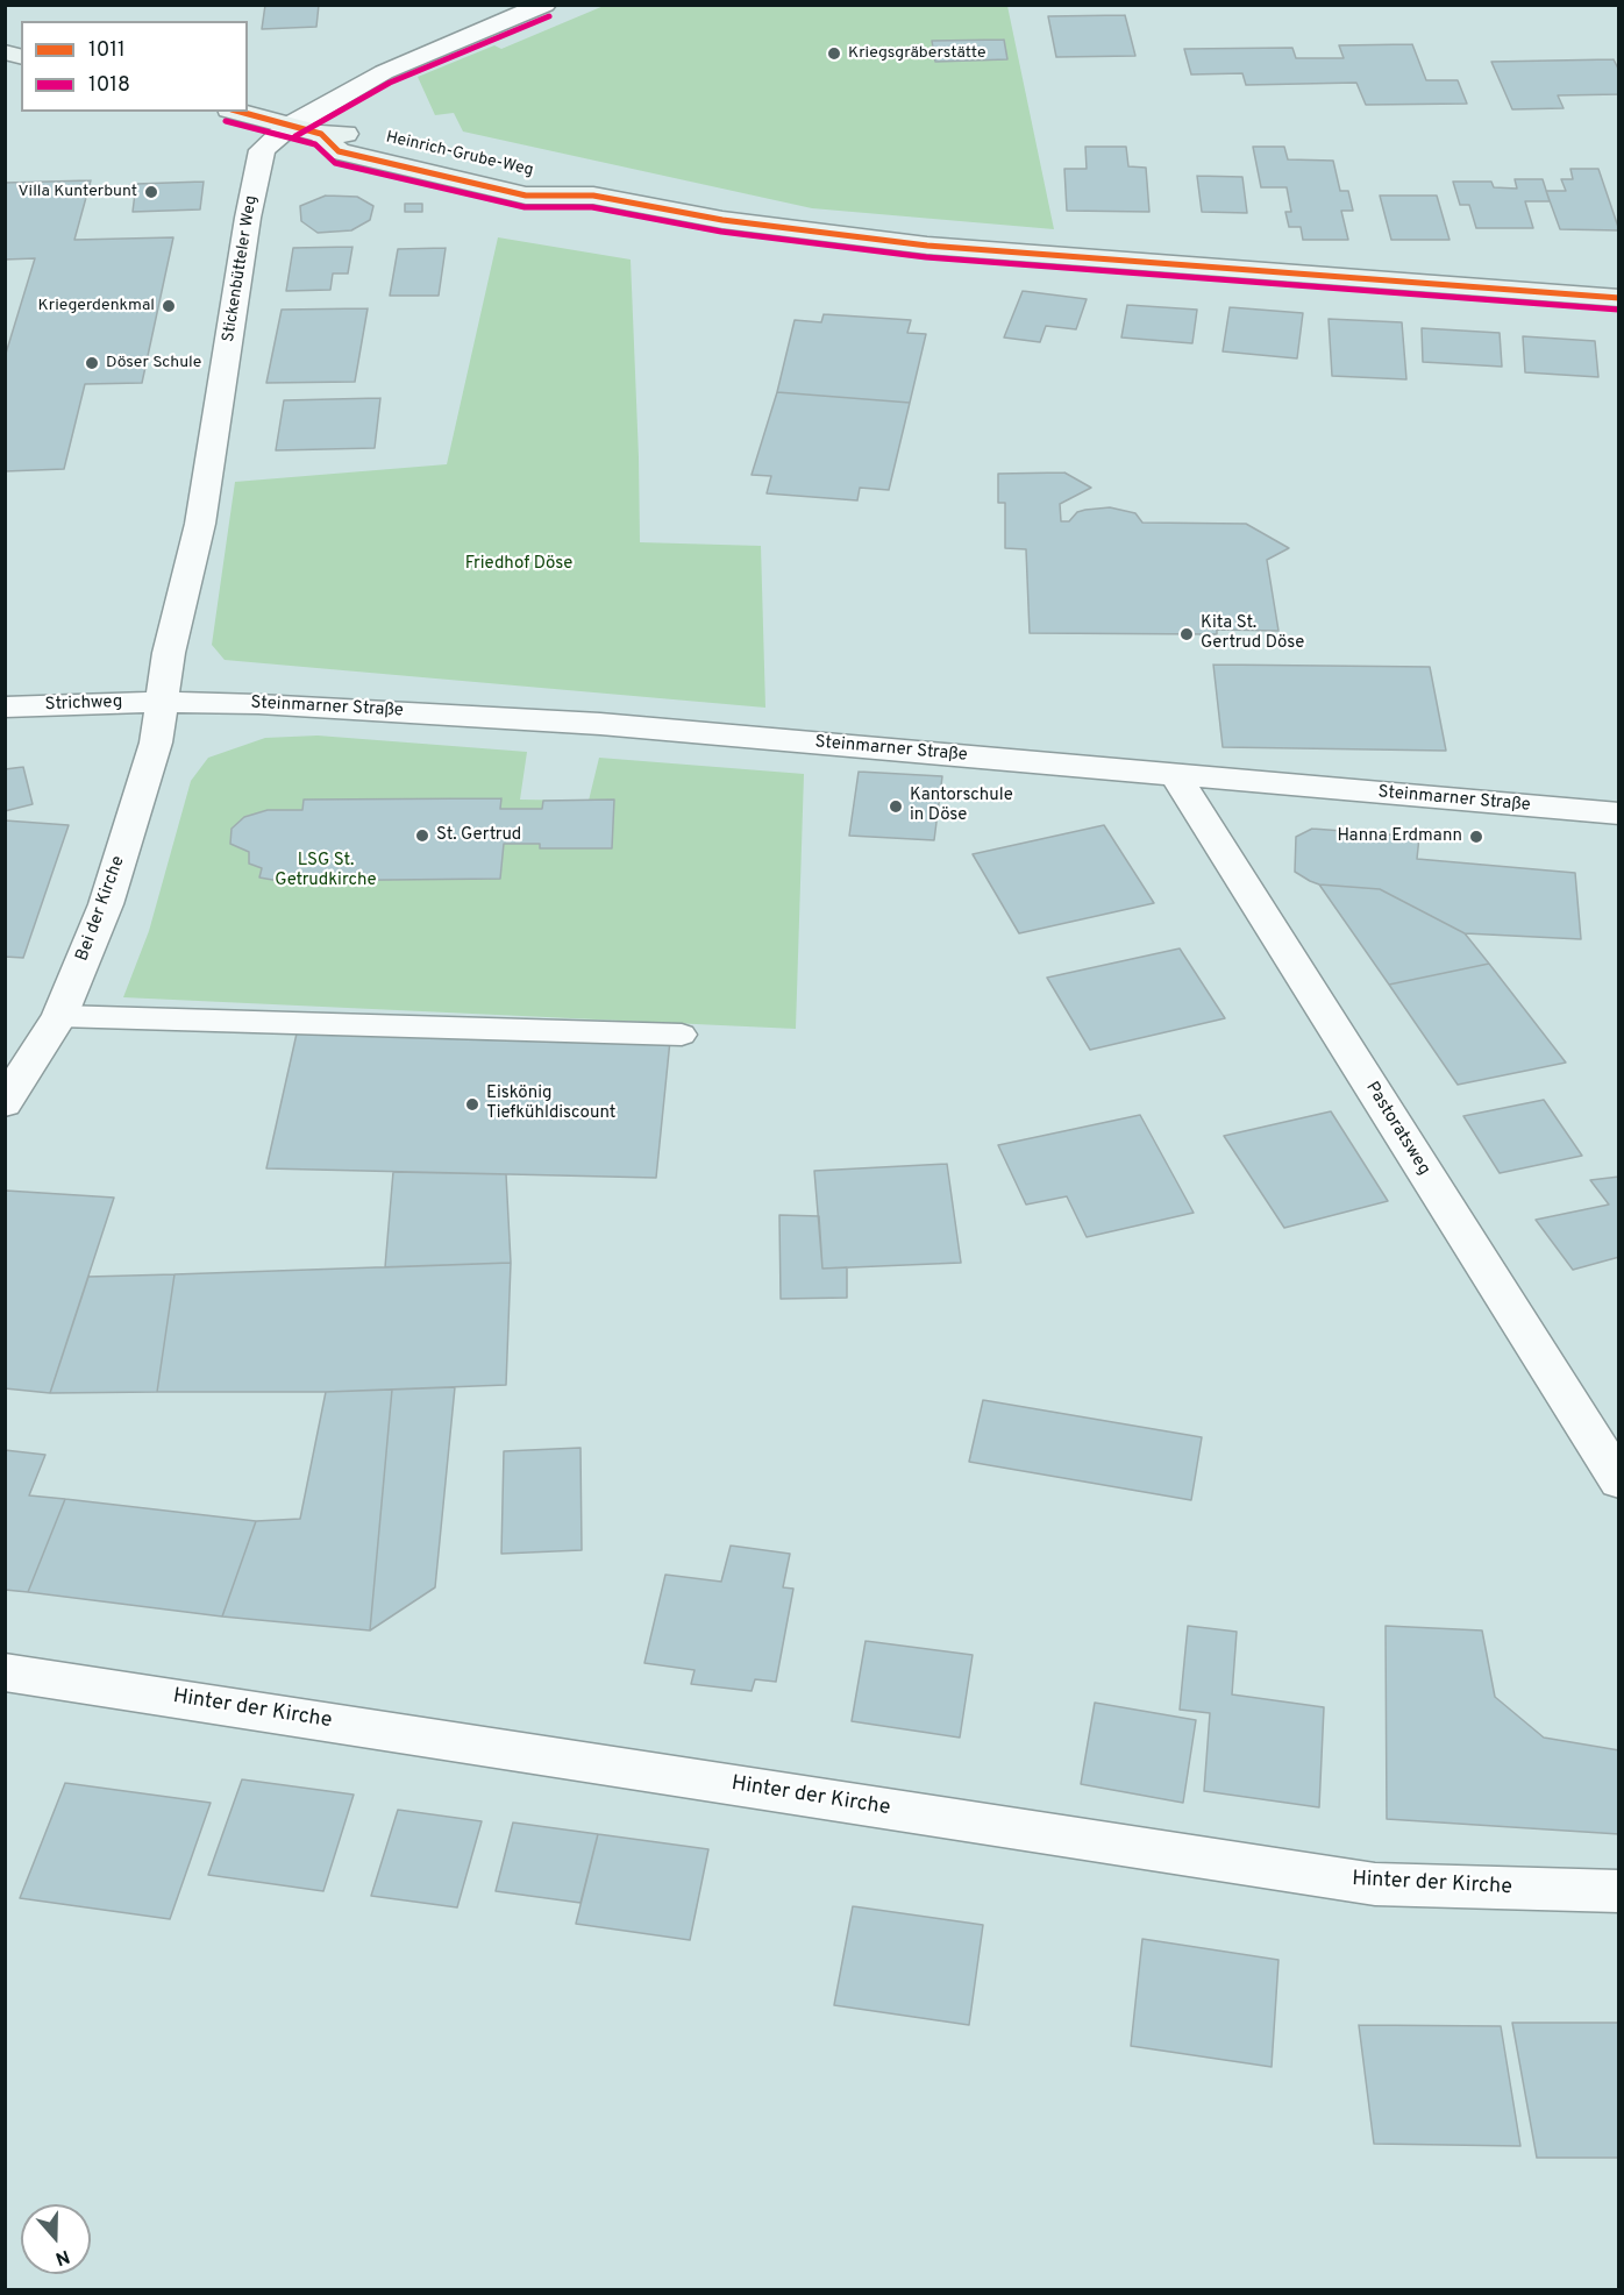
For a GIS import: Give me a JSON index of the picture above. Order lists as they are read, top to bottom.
{
  "streets": {
    "street": [
      "Heinrich-Grube-Weg",
      "Stickenbütteler Weg",
      "Strichweg",
      "Steinmarner Straße",
      "Bei der Kirche",
      "Pastoratsweg",
      "Hinter der Kirche"
    ]
  },
  "crossings": [
    ["Heinrich-Grube-Weg", "Stickenbütteler Weg"],
    ["Stickenbütteler Weg", "Strichweg"],
    ["Stickenbütteler Weg", "Steinmarner Straße"],
    ["Stickenbütteler Weg", "Bei der Kirche"],
    ["Strichweg", "Steinmarner Straße"],
    ["Strichweg", "Bei der Kirche"],
    ["Steinmarner Straße", "Bei der Kirche"],
    ["Steinmarner Straße", "Pastoratsweg"]
  ],
  "parks": ["Friedhof Döse", "LSG St. Getrudkirche"],
  "places": [
    "Kriegsgräberstätte",
    "Villa Kunterbunt",
    "Kriegerdenkmal",
    "Döser Schule",
    "Kita St. Gertrud Döse",
    "Kantorschule in Döse",
    "St. Gertrud",
    "Hanna Erdmann",
    "Eiskönig Tiefkühldiscount"
  ],
  "lines": ["transit line 1018", "transit line 1011"],
  "legend": ["1011", "1018"],
  "north": "bottom"
}
